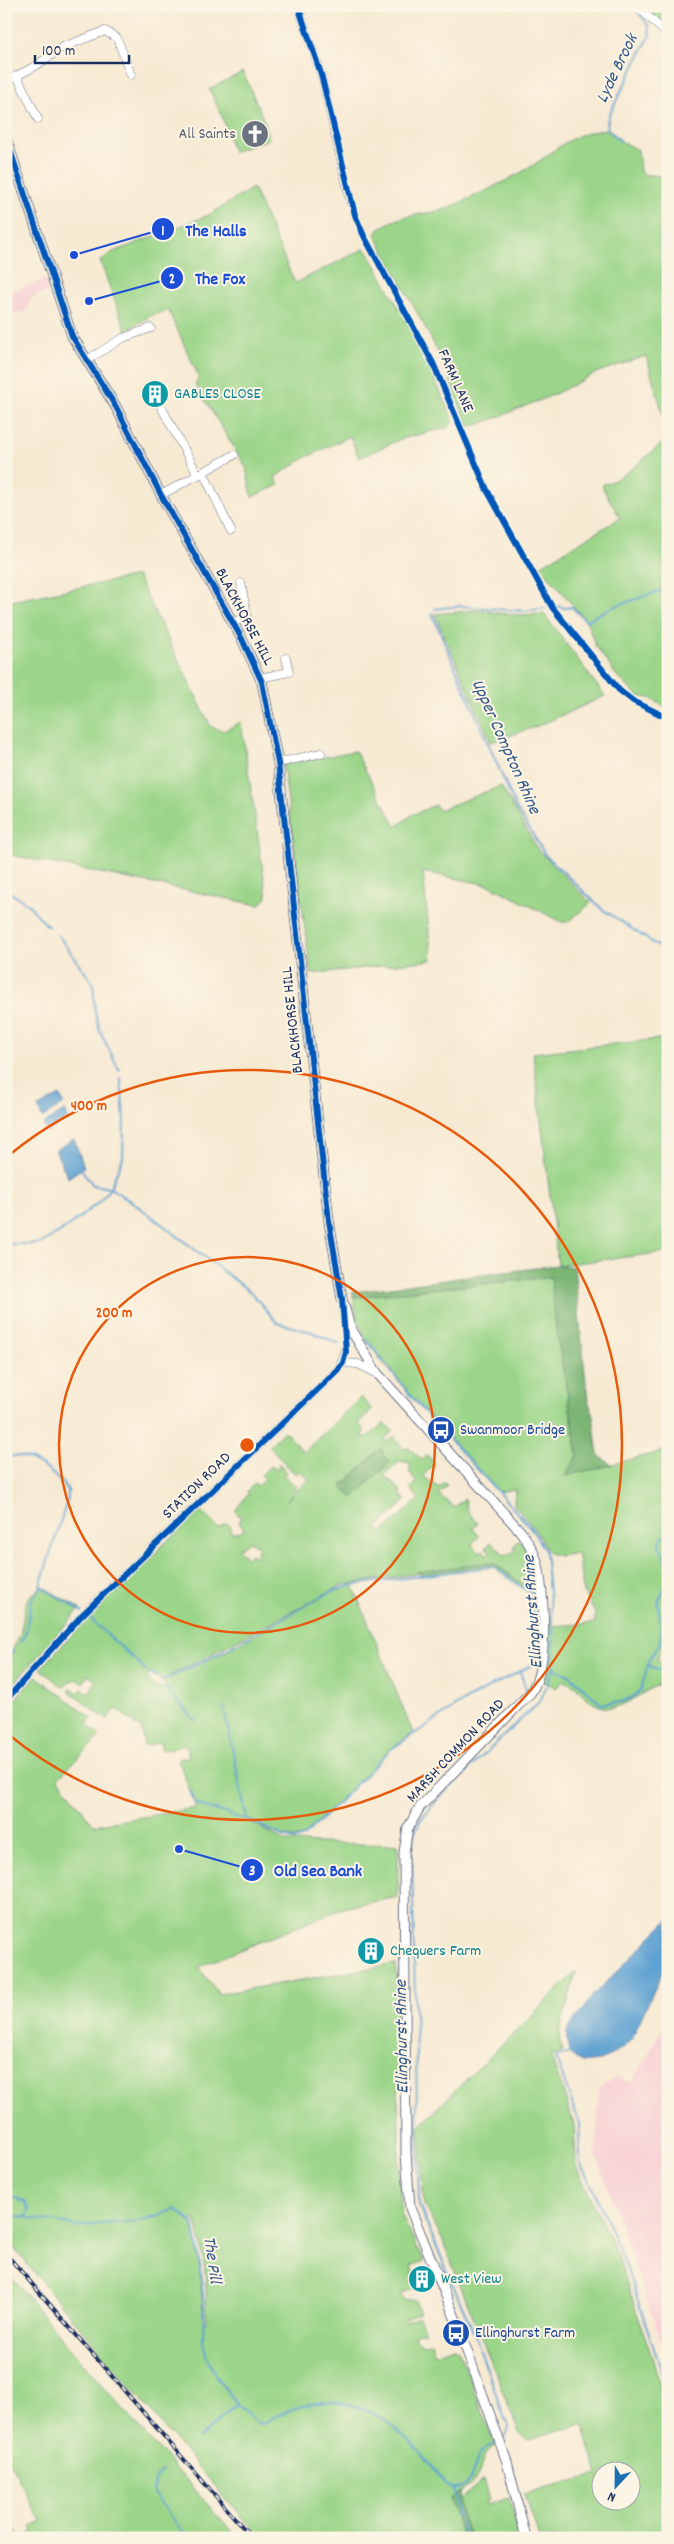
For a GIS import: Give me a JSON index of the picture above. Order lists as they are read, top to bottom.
{
  "streets": {
    "main road": ["BLACKHORSE HILL", "MARSH COMMON ROAD"],
    "street": ["STATION ROAD"],
    "cycle path": ["FARM LANE"]
  },
  "crossings": [
    ["BLACKHORSE HILL", "MARSH COMMON ROAD"]
  ],
  "water": [
    "Lyde Brook",
    "Upper Compton Rhine",
    "Ellinghurst Rhine",
    "The Pill"
  ],
  "places": {
    "church": ["All Saints"],
    "other": ["The Halls", "The Fox", "Old Sea Bank"],
    "building": ["GABLES CLOSE", "Chequers Farm", "West View"],
    "bus stop": ["Swanmoor Bridge", "Ellinghurst Farm"]
  },
  "scale_bar": "100 m",
  "north": "bottom",
  "rings": ["400 m", "200 m"]
}
